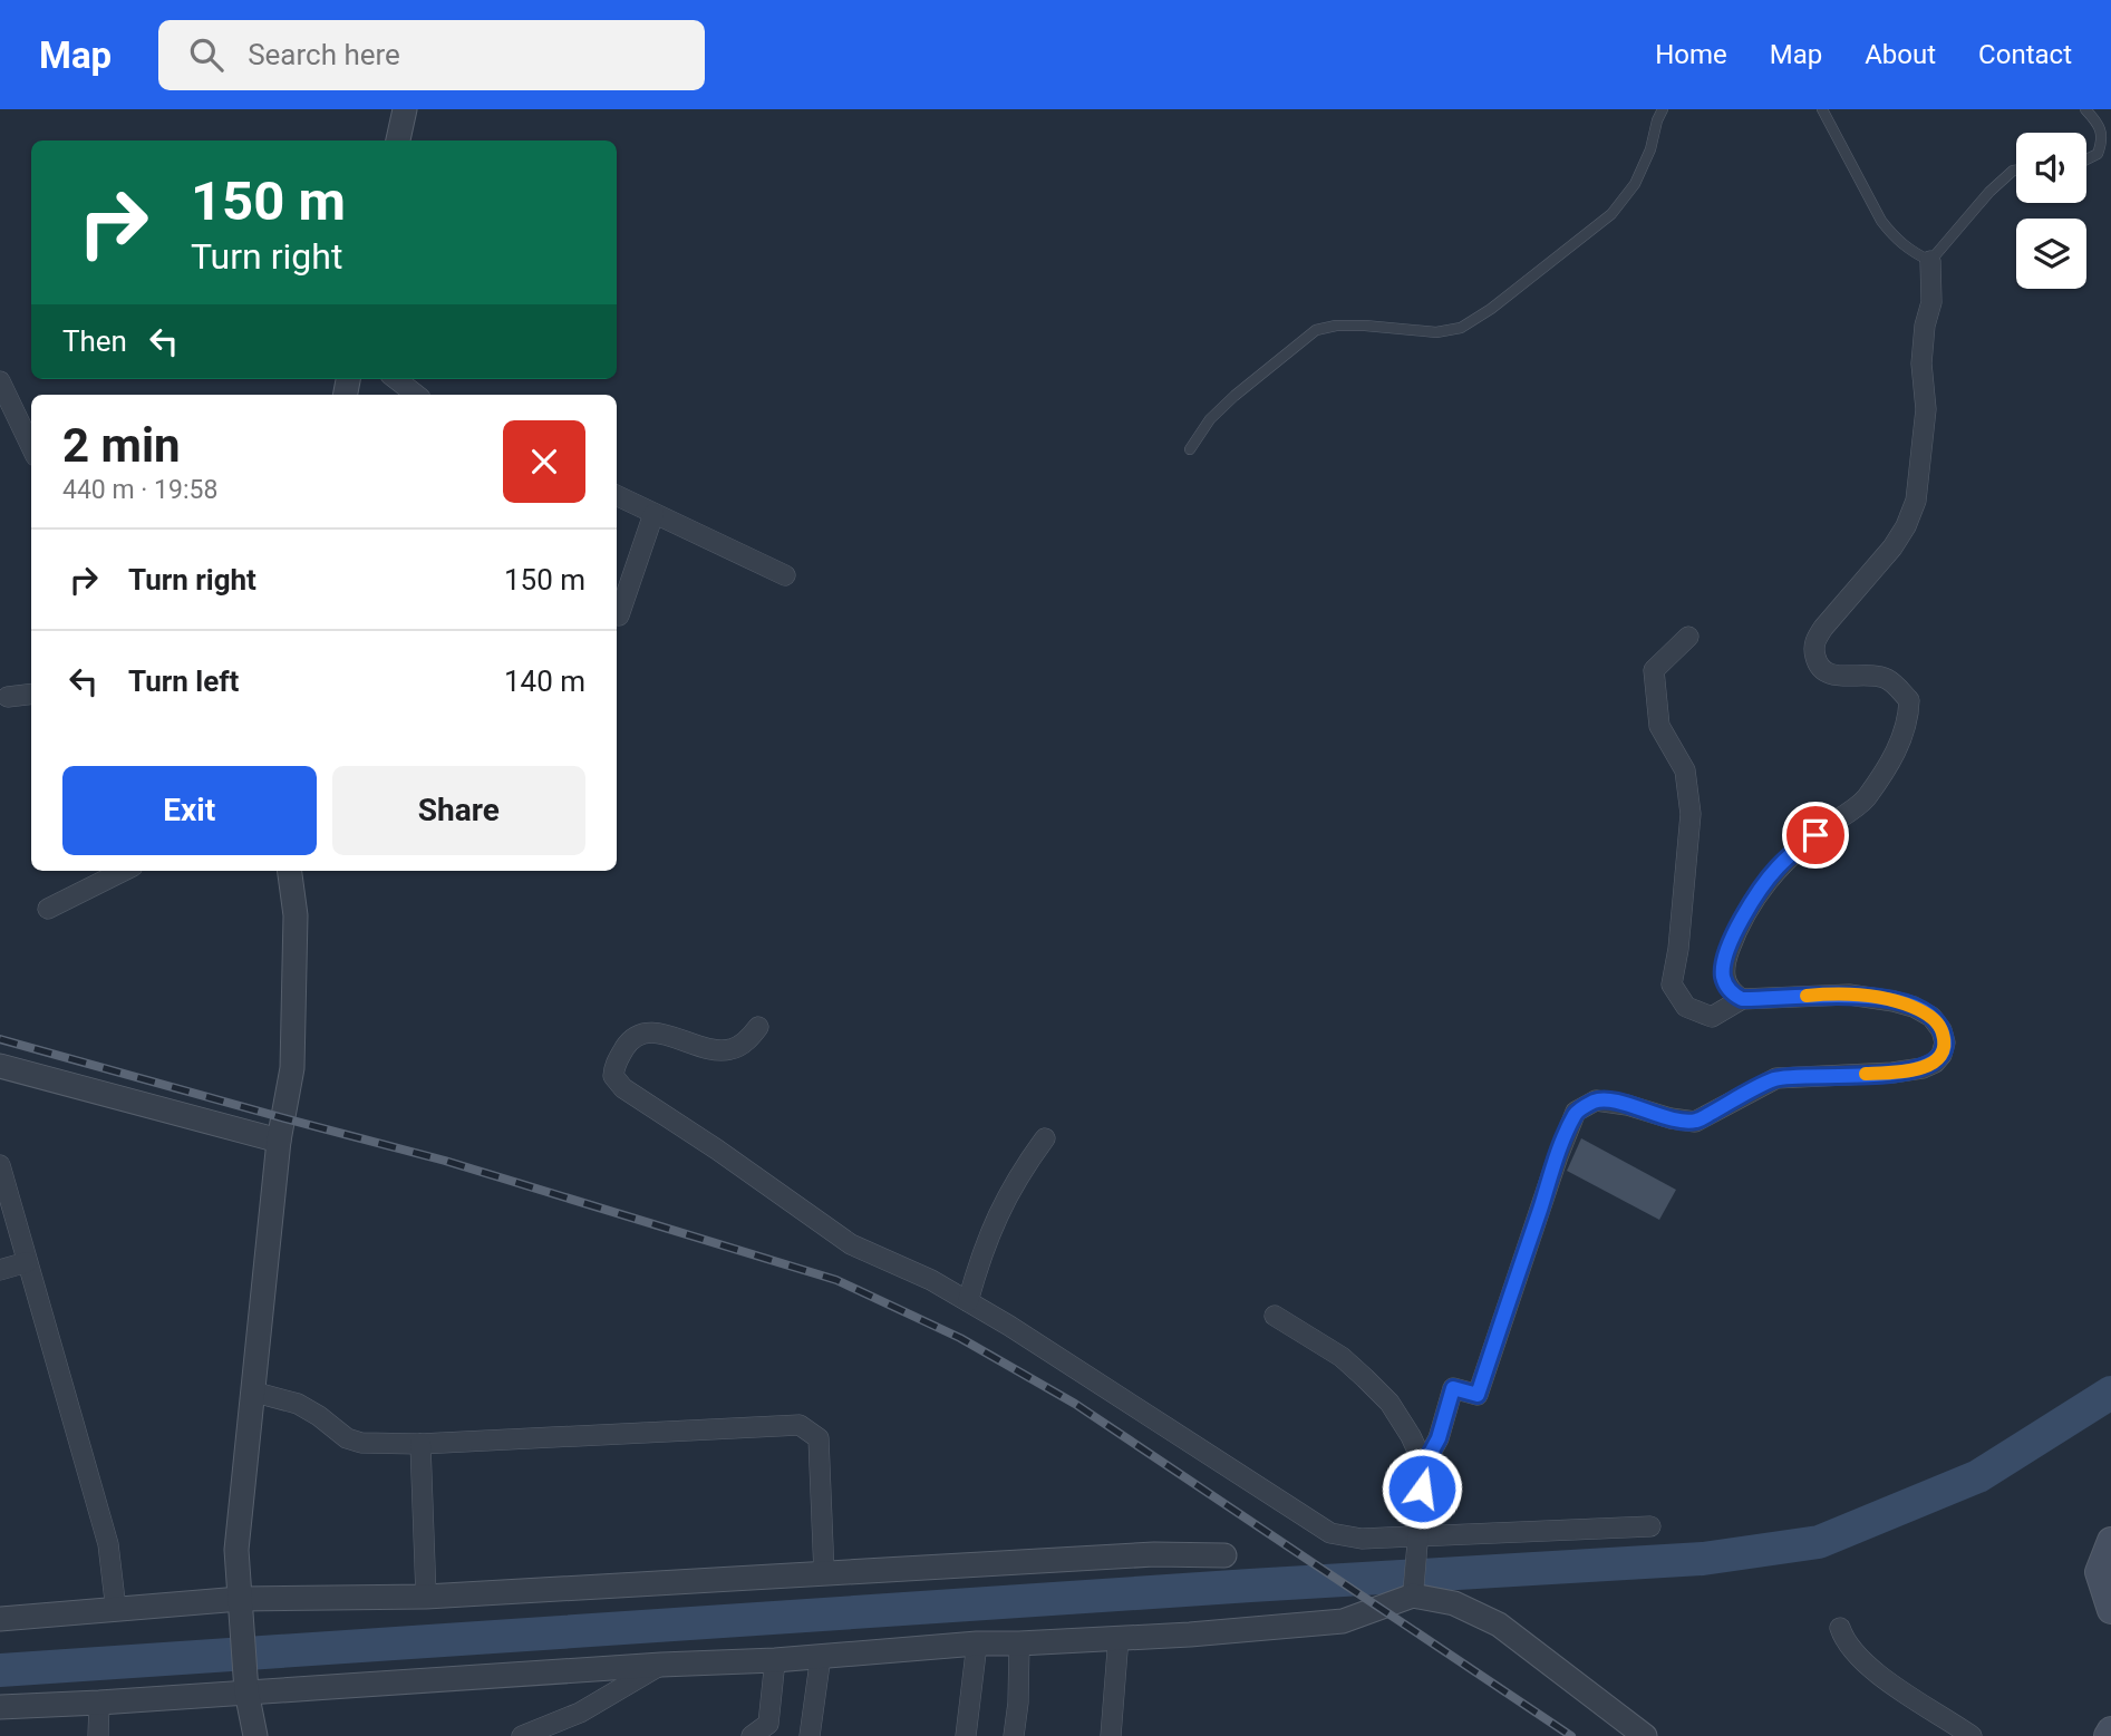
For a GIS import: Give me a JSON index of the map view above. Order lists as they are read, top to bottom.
{
  "page": {
    "header": "Map",
    "search": "Search here",
    "nav": [
      "Home",
      "Map",
      "About",
      "Contact"
    ],
    "turn": ["150 m", "Turn right"],
    "then": "Then",
    "heading": ["2 min", "440 m · 19:58"],
    "list": [
      {
        "name": "Turn right",
        "value": "150 m"
      },
      {
        "name": "Turn left",
        "value": "140 m"
      }
    ],
    "buttons": ["Exit", "Share"]
  }
}
